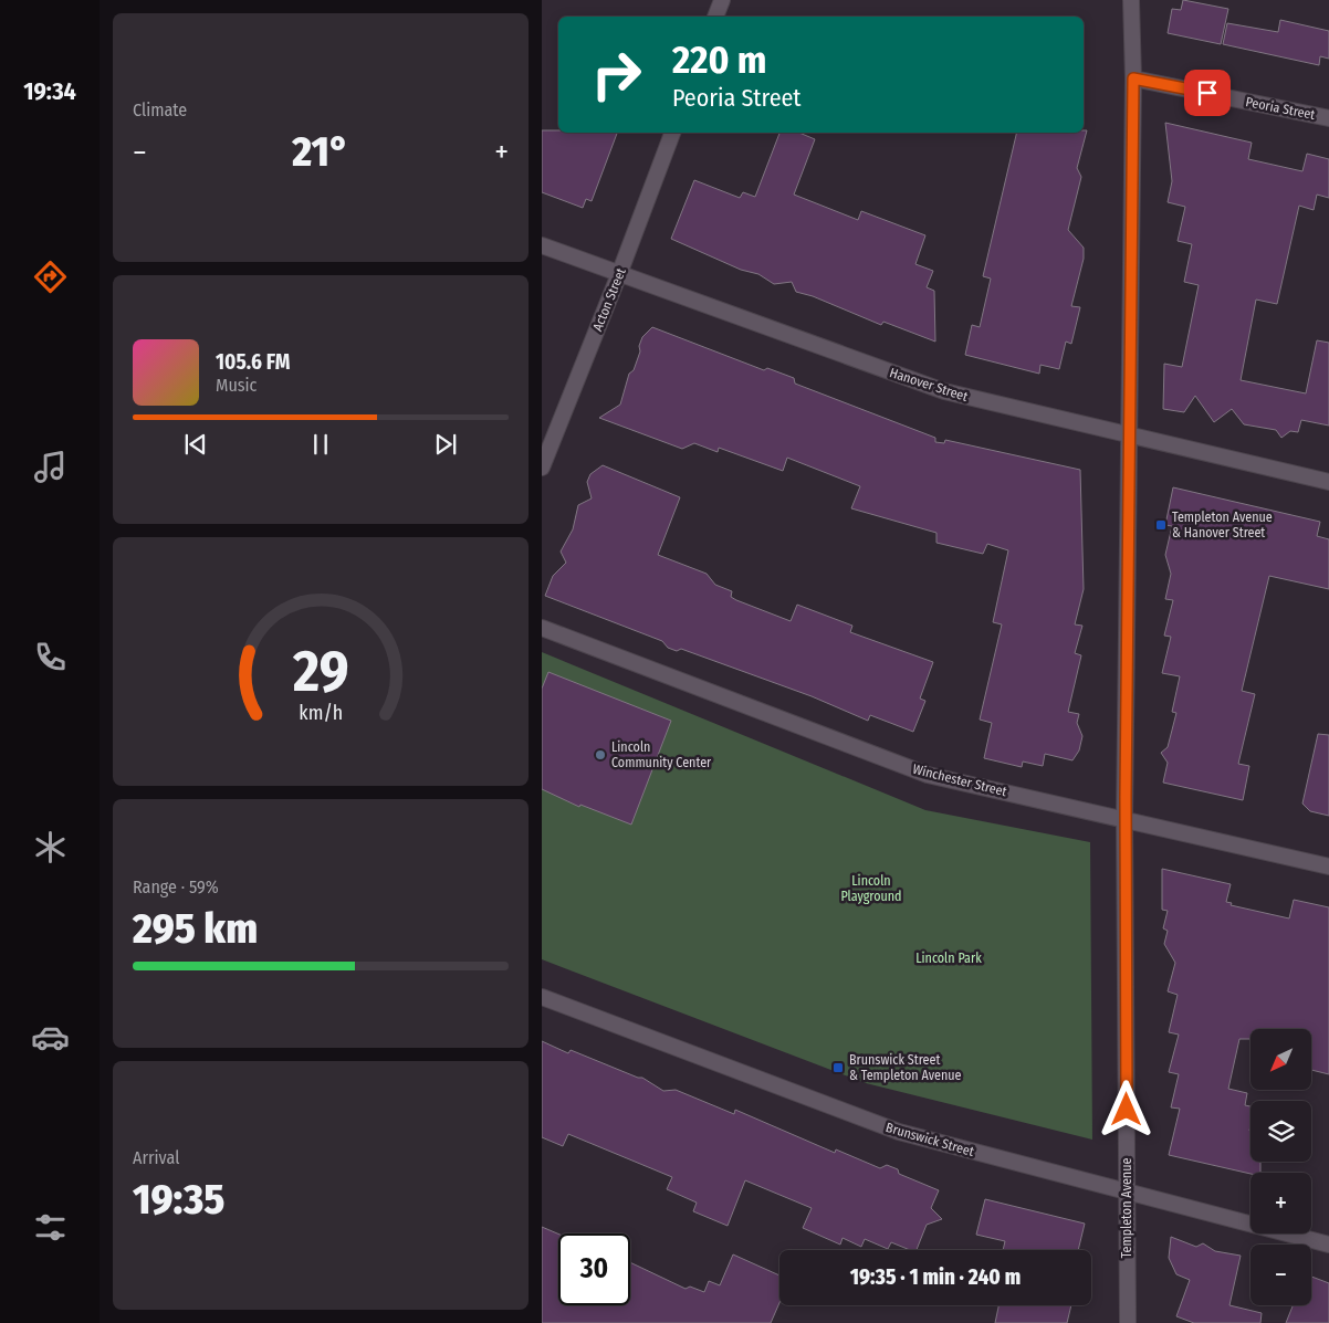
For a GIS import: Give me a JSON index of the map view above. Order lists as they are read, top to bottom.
{
  "streets": {
    "street": [
      "Peoria Street",
      "Acton Street",
      "Hanover Street",
      "Winchester Street",
      "Brunswick Street",
      "Templeton Avenue"
    ]
  },
  "crossings": [
    ["Peoria Street", "Templeton Avenue"],
    ["Acton Street", "Hanover Street"],
    ["Hanover Street", "Templeton Avenue"],
    ["Winchester Street", "Templeton Avenue"],
    ["Brunswick Street", "Templeton Avenue"]
  ],
  "parks": ["Lincoln Playground", "Lincoln Park"],
  "places": {
    "transit": ["Templeton Avenue & Hanover Street", "Brunswick Street & Templeton Avenue"],
    "other": ["Lincoln Community Center"]
  },
  "north": "bottom left",
  "page": {
    "tabs": "19:34",
    "tile": [
      "Climate",
      ["Range · 59%", "295 km"],
      ["Arrival", "19:35"]
    ],
    "turn": ["220 m", "Peoria Street"],
    "heat": ["−", "21°", "+"],
    "song": ["105.6 FM", "Music"],
    "map_buttons": ["+", "−"],
    "limit": "30",
    "trip": "19:35 · 1 min · 240 m",
    "gauge": ["29", "km/h"]
  }
}
